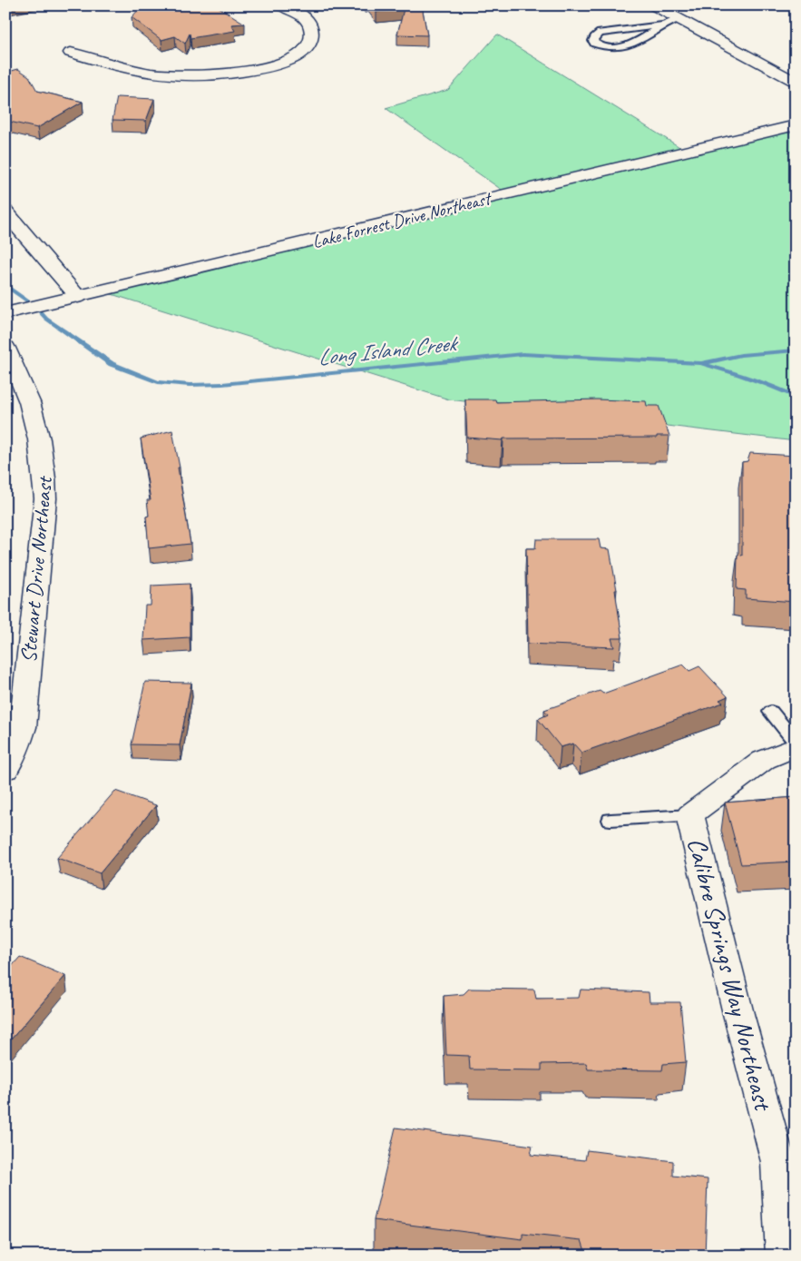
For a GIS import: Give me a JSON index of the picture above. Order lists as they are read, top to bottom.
{
  "streets": {
    "street": ["Lake Forrest Drive Northeast", "Stewart Drive Northeast", "Calibre Springs Way Northeast"]
  },
  "water": ["Long Island Creek"]
}
